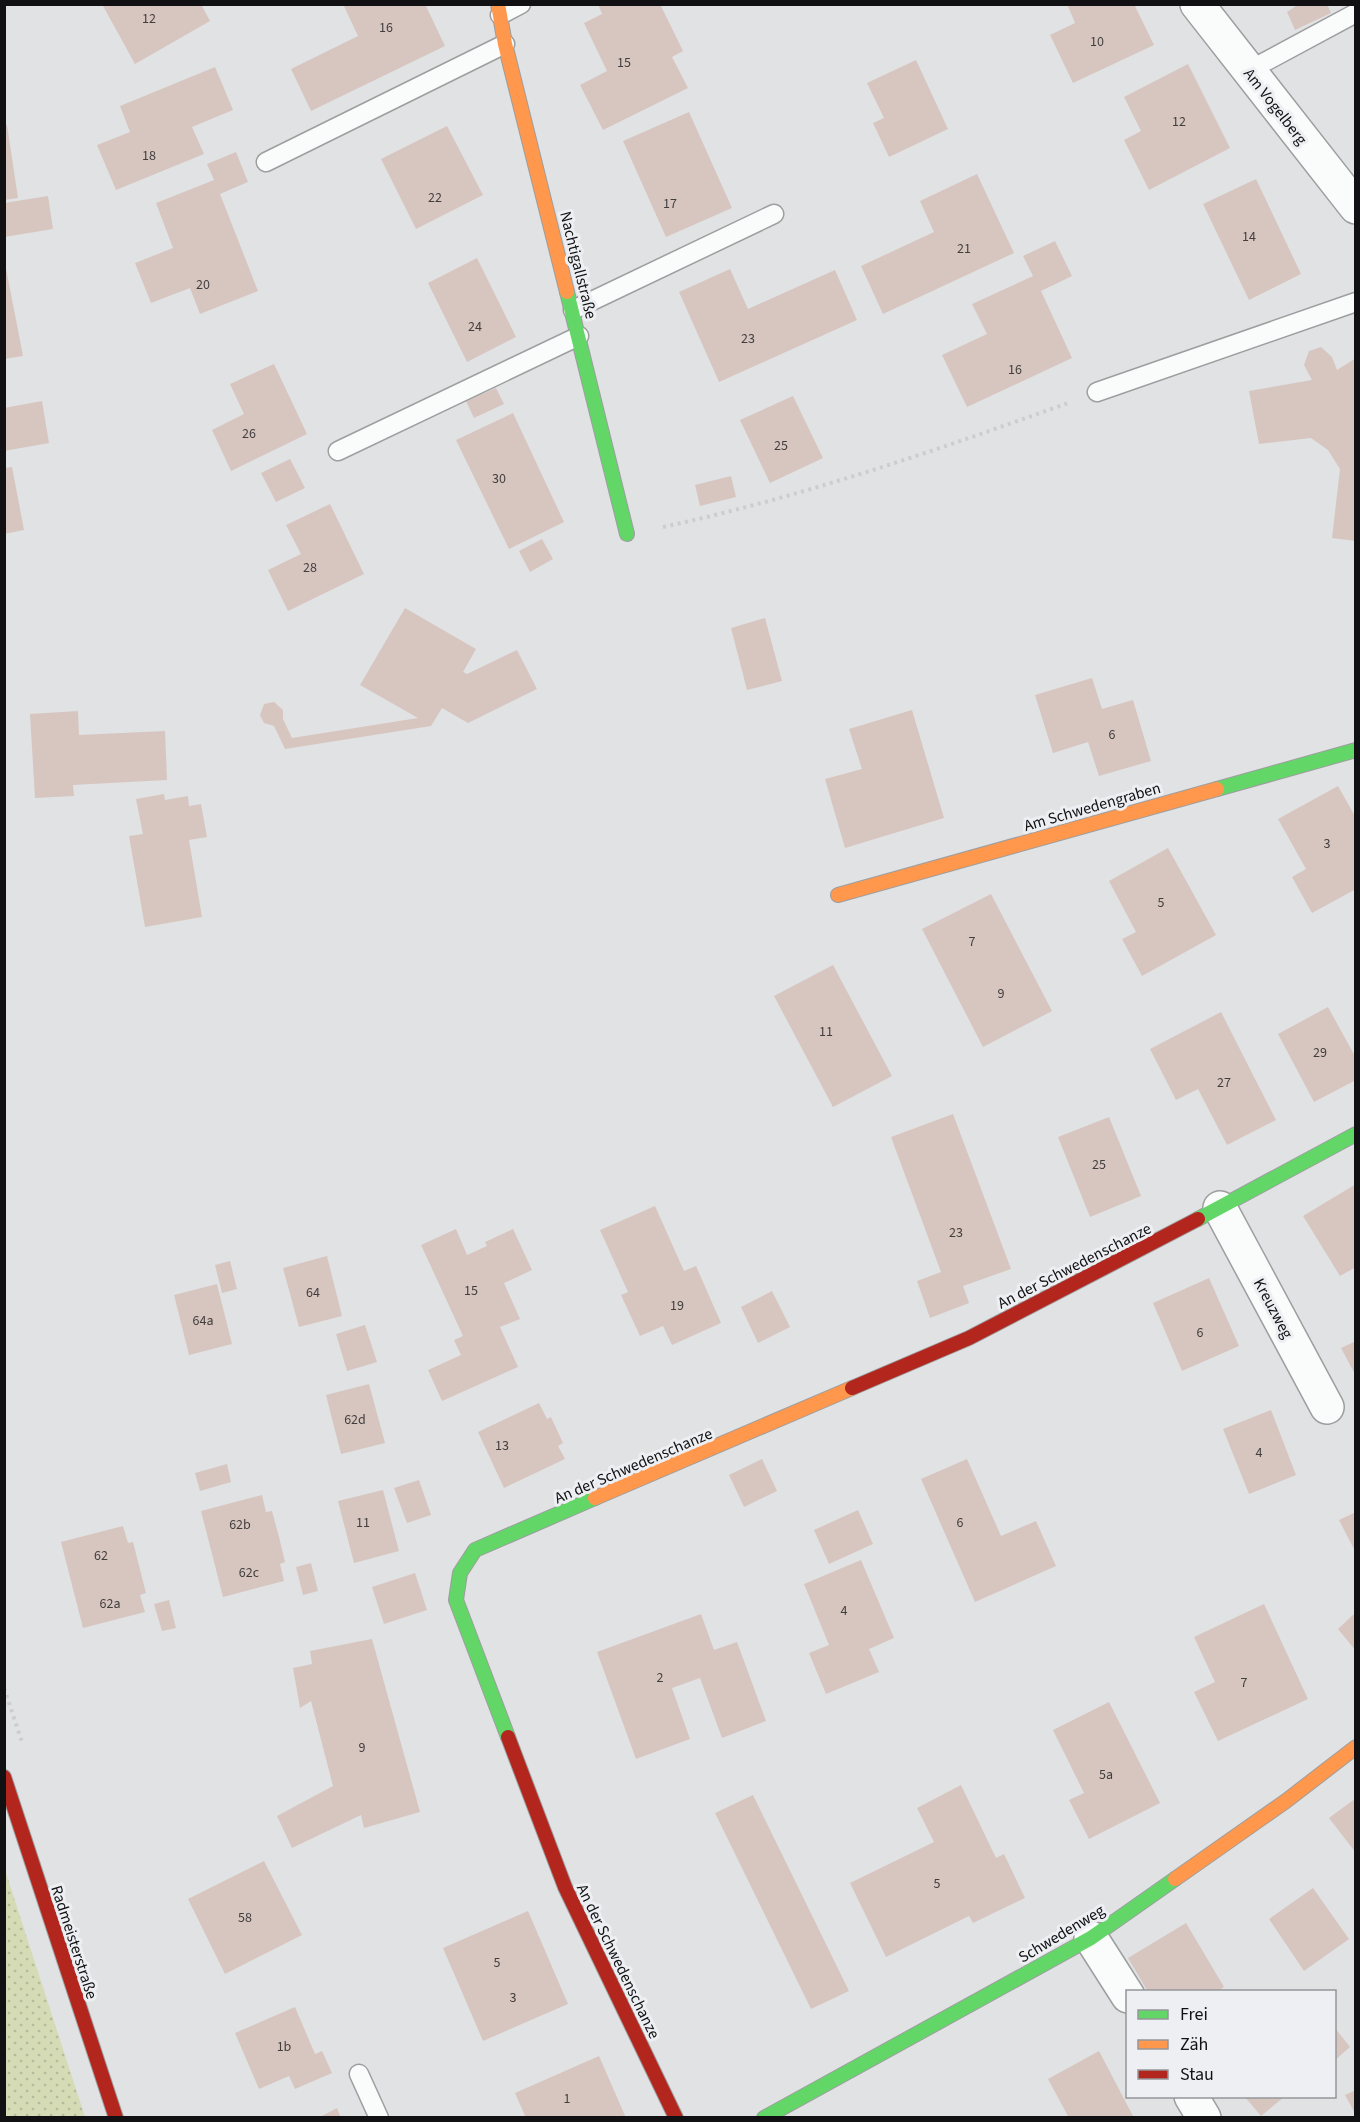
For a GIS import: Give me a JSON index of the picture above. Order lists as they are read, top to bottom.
{
  "streets": {
    "street": [
      "Am Vogelberg",
      "Nachtigallstraße",
      "Am Schwedengraben",
      "An der Schwedenschanze",
      "Kreuzweg",
      "Schwedenweg",
      "Radmeisterstraße"
    ]
  },
  "crossings": [
    ["An der Schwedenschanze", "Kreuzweg"]
  ],
  "house_numbers": [
    "12",
    "16",
    "10",
    "15",
    "12",
    "18",
    "22",
    "17",
    "14",
    "21",
    "20",
    "24",
    "23",
    "16",
    "26",
    "25",
    "30",
    "28",
    "6",
    "3",
    "5",
    "7",
    "9",
    "11",
    "29",
    "27",
    "25",
    "23",
    "15",
    "64",
    "19",
    "64a",
    "6",
    "62d",
    "13",
    "4",
    "11",
    "6",
    "62b",
    "62",
    "62c",
    "62a",
    "4",
    "2",
    "7",
    "9",
    "5a",
    "5",
    "58",
    "5",
    "3",
    "1b",
    "1"
  ],
  "legend": ["Frei", "Zäh", "Stau"]
}
